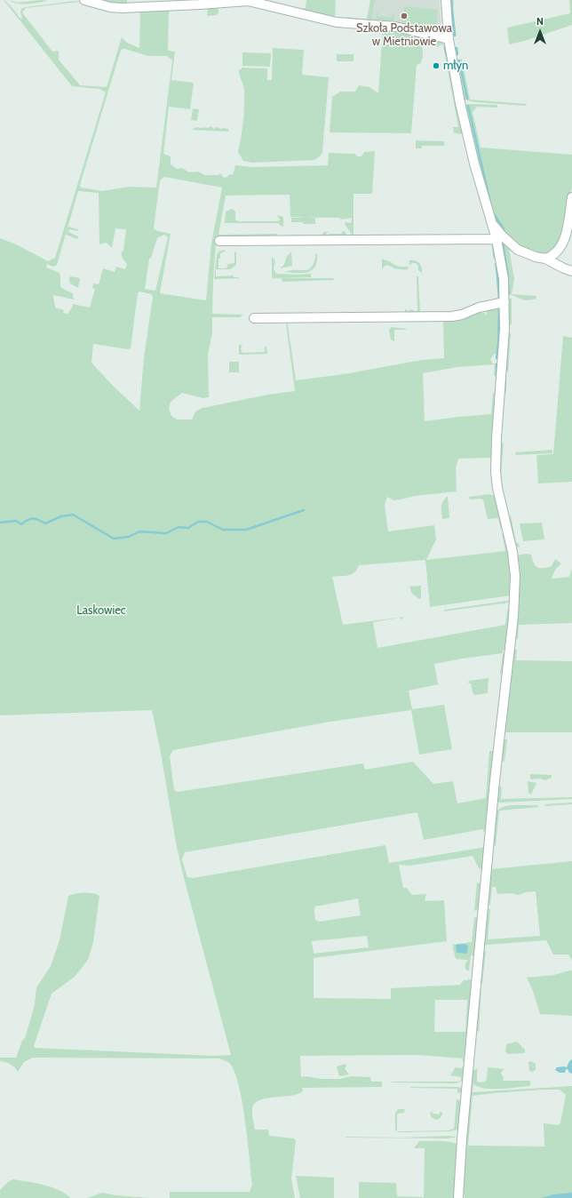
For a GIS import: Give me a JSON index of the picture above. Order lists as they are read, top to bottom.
{
  "parks": ["Laskowiec"],
  "places": ["Szkoła Podstawowa w Mietniowie", "młyn"],
  "north": "top"
}
